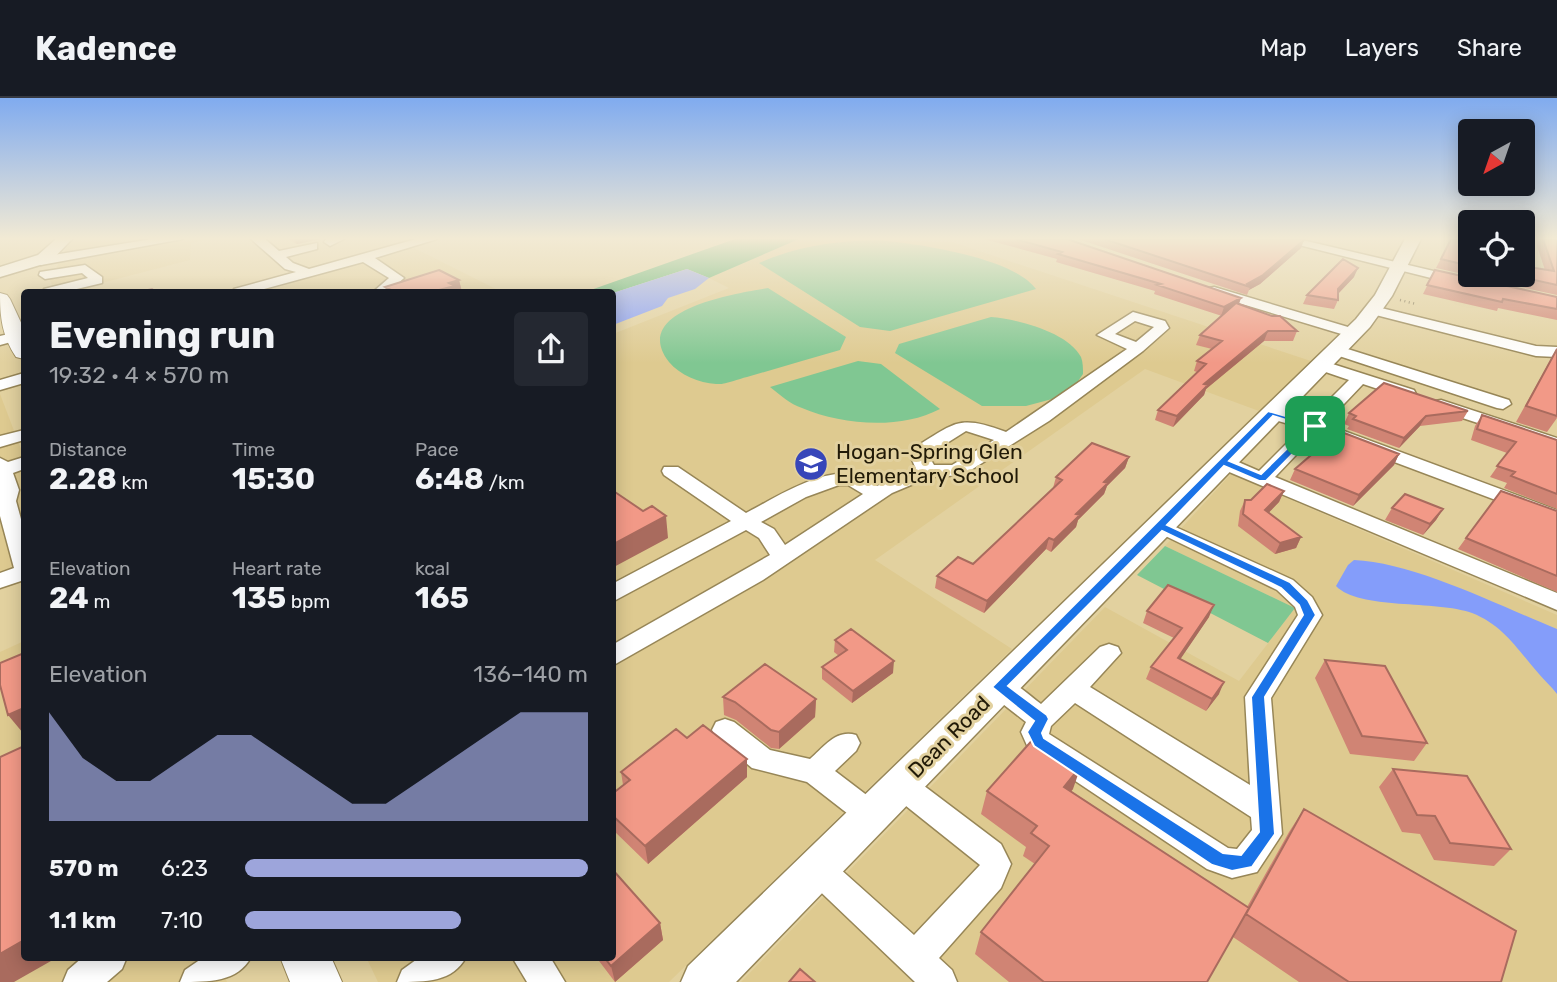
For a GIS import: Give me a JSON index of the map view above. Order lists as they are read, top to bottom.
{
  "streets": {
    "main road": ["Dean Road"]
  },
  "places": {
    "school or university": ["Hogan-Spring Glen Elementary School"]
  },
  "north": "bottom left",
  "page": {
    "header": "Kadence",
    "nav": ["Map", "Layers", "Share"],
    "heading": ["Evening run", "19:32 · 4 × 570 m"],
    "stats": [
      ["Distance", "2.28 km"],
      ["Time", "15:30"],
      ["Pace", "6:48 /km"],
      ["Elevation", "24 m"],
      ["Heart rate", "135 bpm"],
      ["kcal", "165"]
    ],
    "chart": ["Elevation", "136–140 m"],
    "list": [
      {
        "name": "570 m",
        "note": "6:23"
      },
      {
        "name": "1.1 km",
        "note": "7:10"
      }
    ]
  }
}
